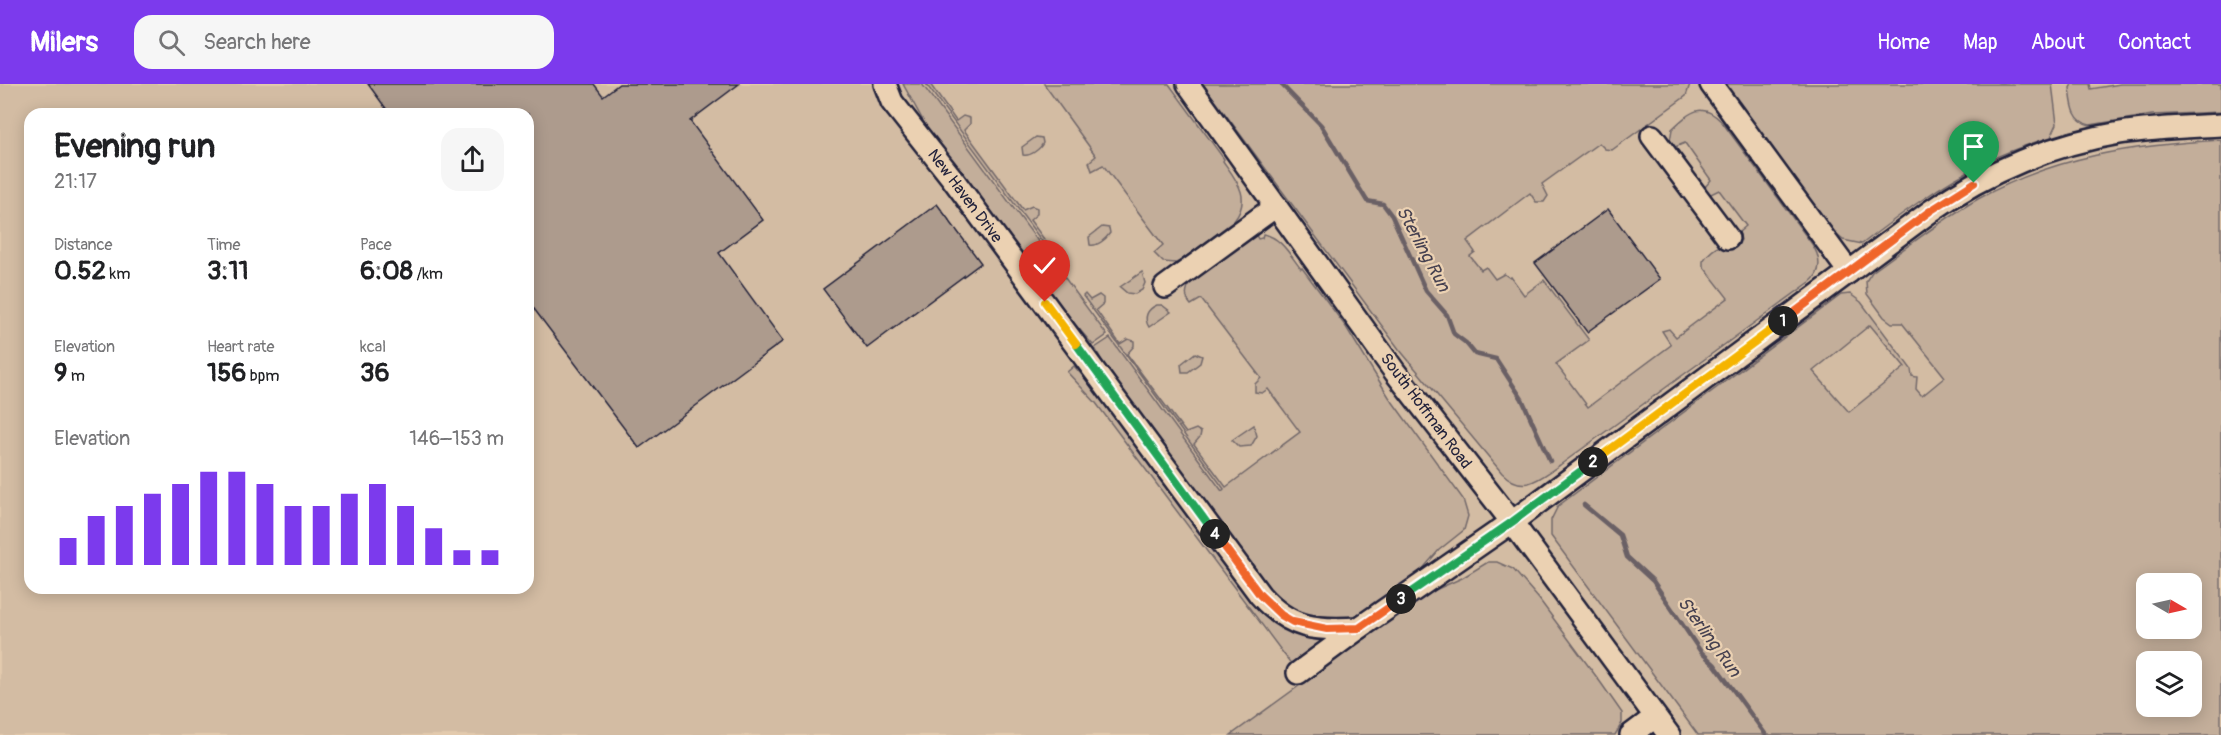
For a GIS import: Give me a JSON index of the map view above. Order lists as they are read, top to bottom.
{
  "streets": {
    "street": ["New Haven Drive", "South Hoffman Road"]
  },
  "water": ["Sterling Run"],
  "north": "right",
  "page": {
    "header": "Milers",
    "search": "Search here",
    "nav": [
      "Home",
      "Map",
      "About",
      "Contact"
    ],
    "heading": ["Evening run", "21:17"],
    "stats": [
      ["Distance", "0.52 km"],
      ["Time", "3:11"],
      ["Pace", "6:08 /km"],
      ["Elevation", "9 m"],
      ["Heart rate", "156 bpm"],
      ["kcal", "36"]
    ],
    "pins": [
      "1",
      "2",
      "4",
      "3"
    ],
    "chart": ["Elevation", "146–153 m"]
  }
}
